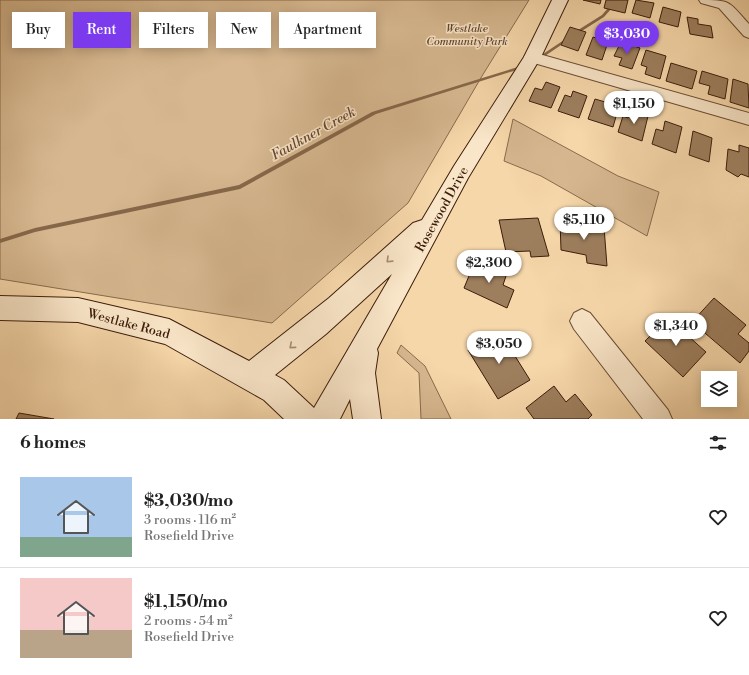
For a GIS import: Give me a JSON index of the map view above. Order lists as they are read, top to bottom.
{
  "streets": {
    "street": ["Rosewood Drive", "Westlake Road"]
  },
  "water": ["Faulkner Creek"],
  "parks": ["Westlake Community Park"],
  "page": {
    "chip": [
      "Buy",
      "Rent",
      "Filters",
      "New",
      "Apartment"
    ],
    "price": [
      "$3,030",
      "$1,150",
      "$5,110",
      "$2,300",
      "$1,340",
      "$3,050"
    ],
    "heading": "6 homes",
    "list": [
      {
        "name": "$3,030/mo",
        "note": "3 rooms · 116 m² · Rosefield Drive"
      },
      {
        "name": "$1,150/mo",
        "note": "2 rooms · 54 m² · Rosefield Drive"
      }
    ]
  }
}
